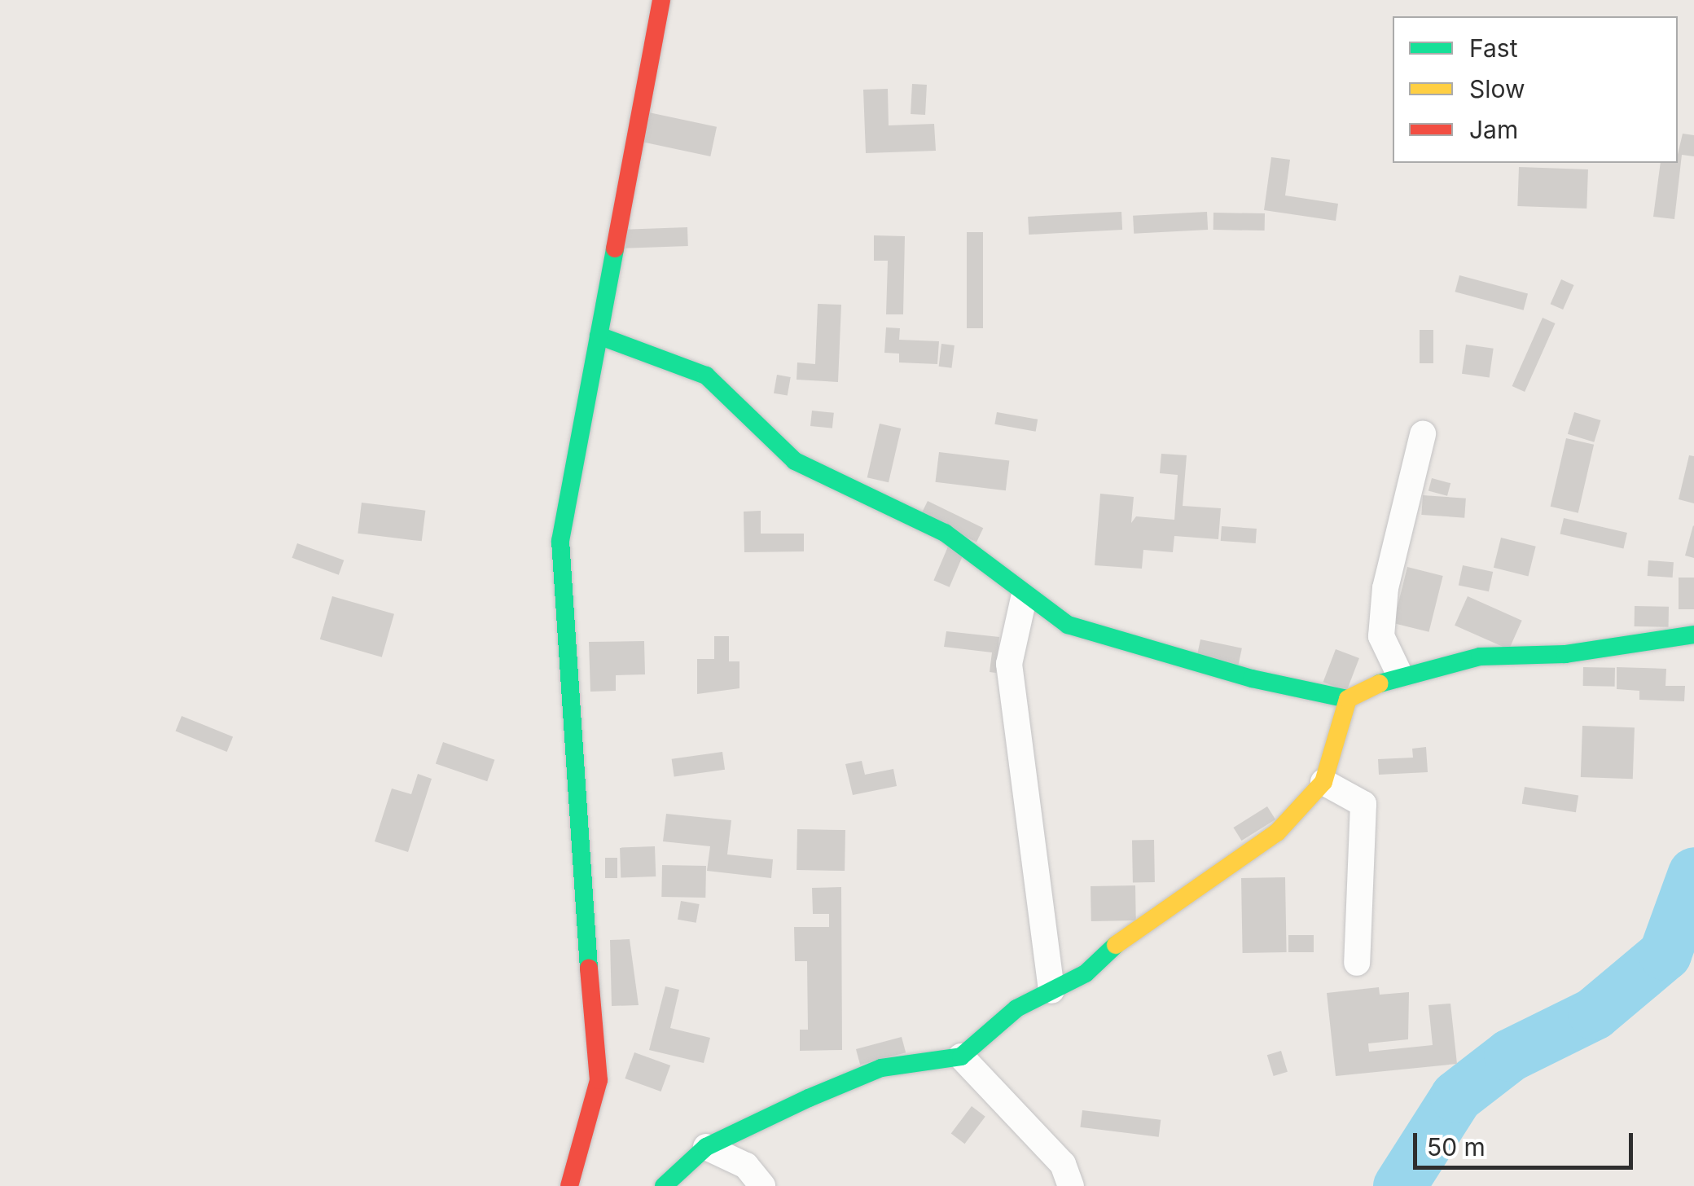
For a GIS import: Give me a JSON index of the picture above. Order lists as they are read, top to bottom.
{
  "legend": ["Fast", "Slow", "Jam"],
  "scale_bar": "50 m"
}
